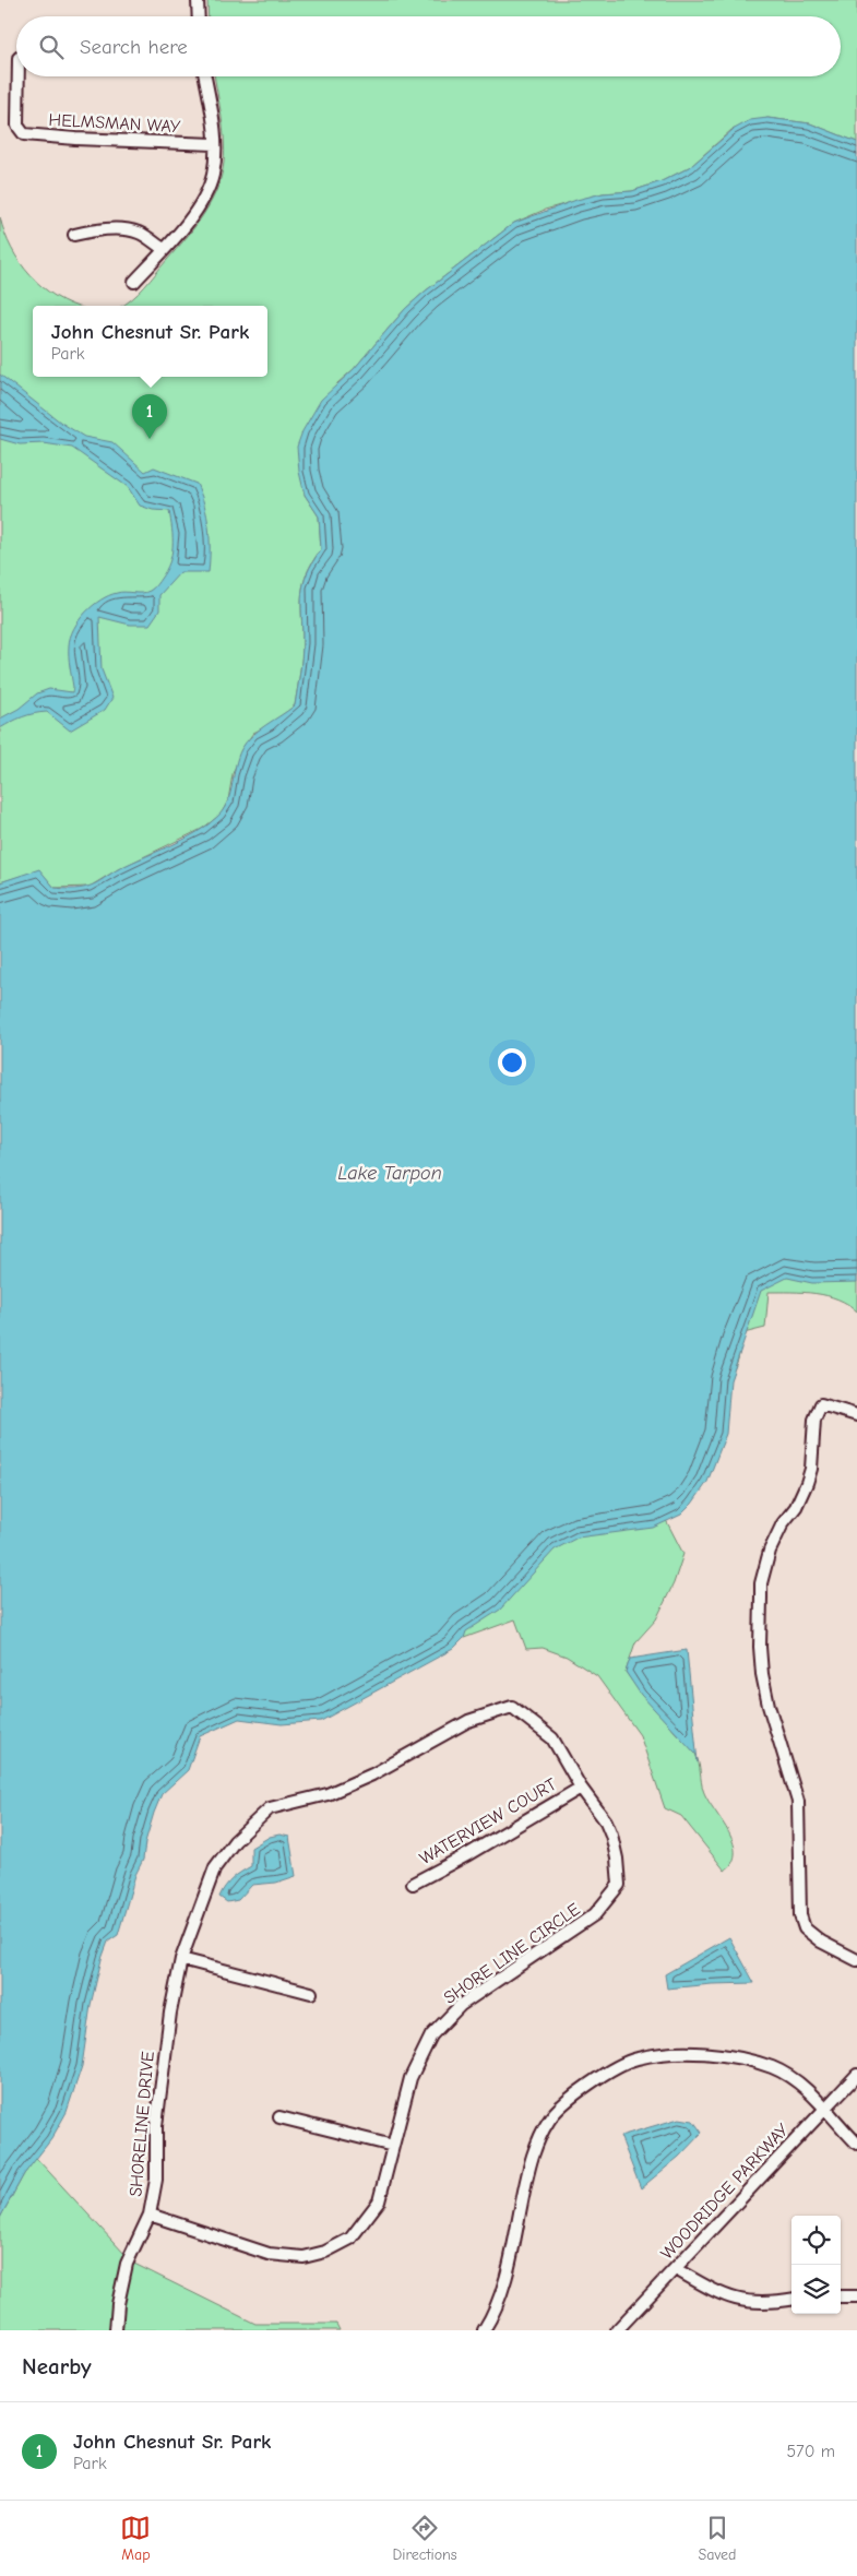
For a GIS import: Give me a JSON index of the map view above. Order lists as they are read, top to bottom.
{
  "streets": {
    "street": [
      "HELMSMAN WAY",
      "WATERVIEW COURT",
      "SHORE LINE CIRCLE",
      "SHORELINE DRIVE",
      "WOODRIDGE PARKWAY"
    ]
  },
  "crossings": [
    ["WATERVIEW COURT", "SHORE LINE CIRCLE"],
    ["SHORE LINE CIRCLE", "SHORELINE DRIVE"]
  ],
  "water": ["Lake Tarpon"],
  "page": {
    "search": "Search here",
    "popup": ["John Chesnut Sr. Park", "Park"],
    "pins": "1",
    "heading": "Nearby",
    "list": [
      {
        "mark": "1",
        "name": "John Chesnut Sr. Park",
        "note": "Park",
        "value": "570 m"
      }
    ],
    "nav": ["Map", "Directions", "Saved"]
  }
}
